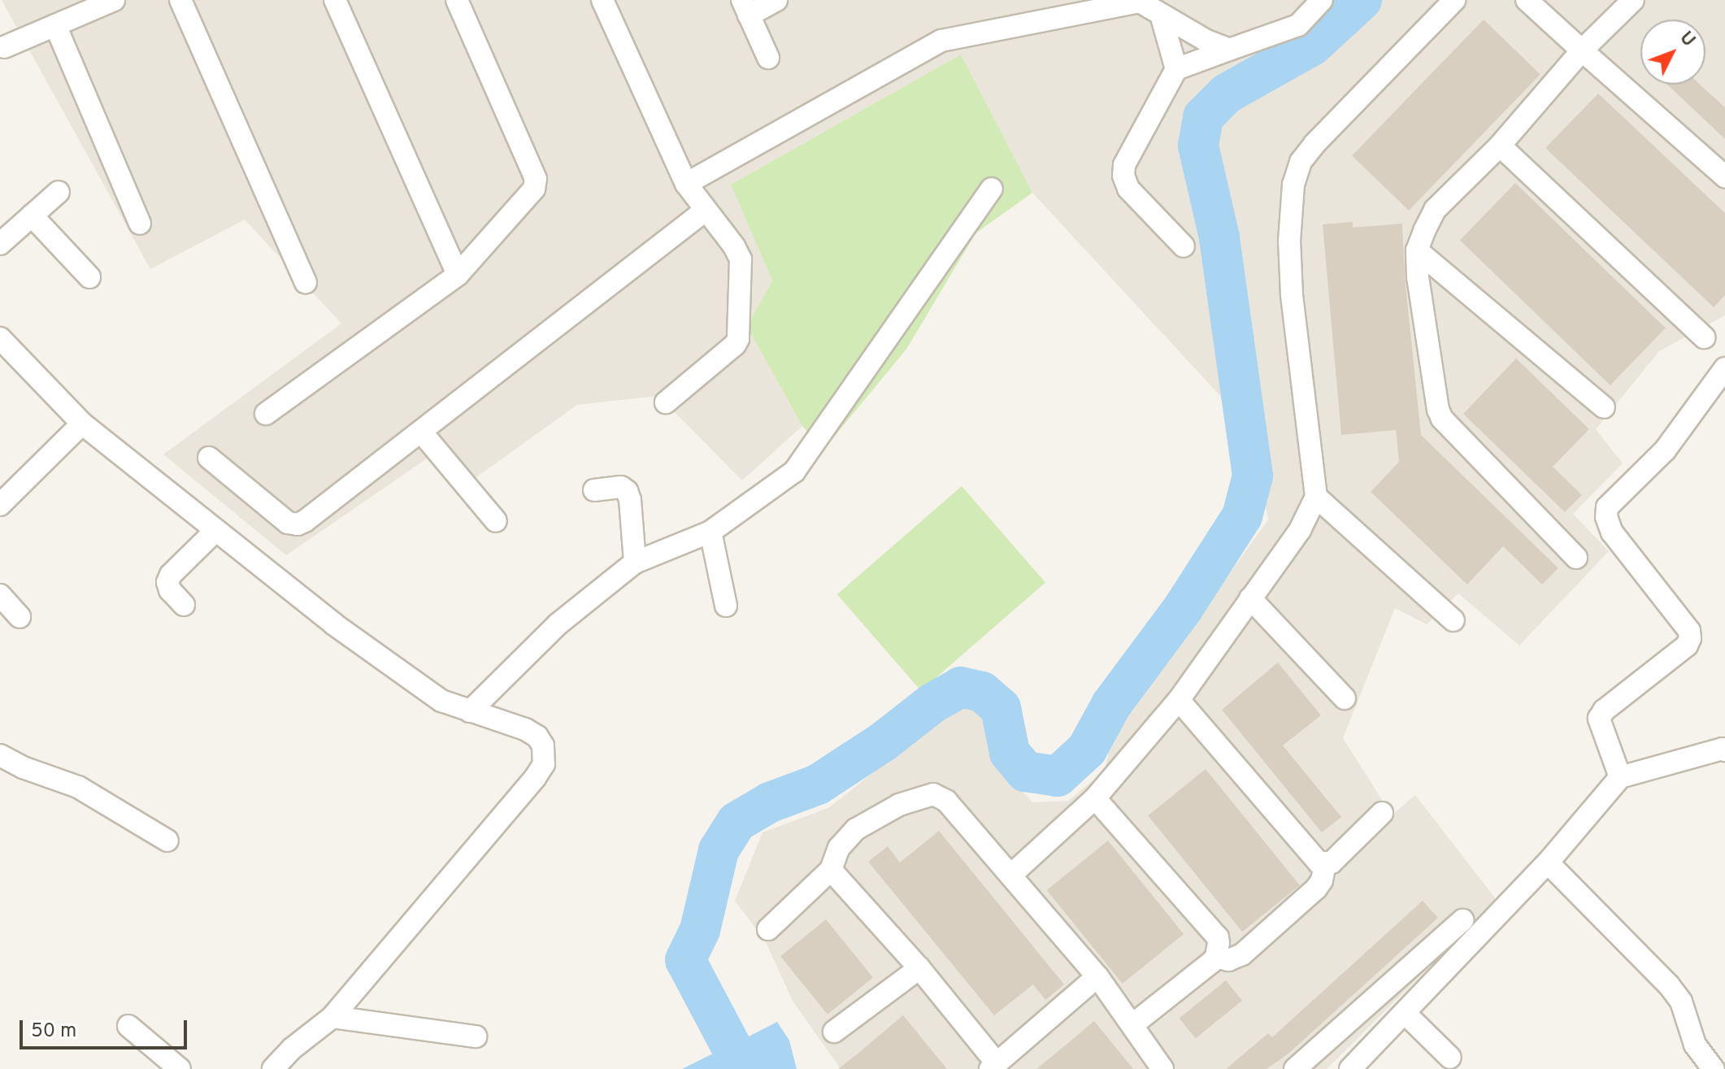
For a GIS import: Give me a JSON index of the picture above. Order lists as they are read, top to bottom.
{
  "scale_bar": "50 m",
  "north": "top right"
}
